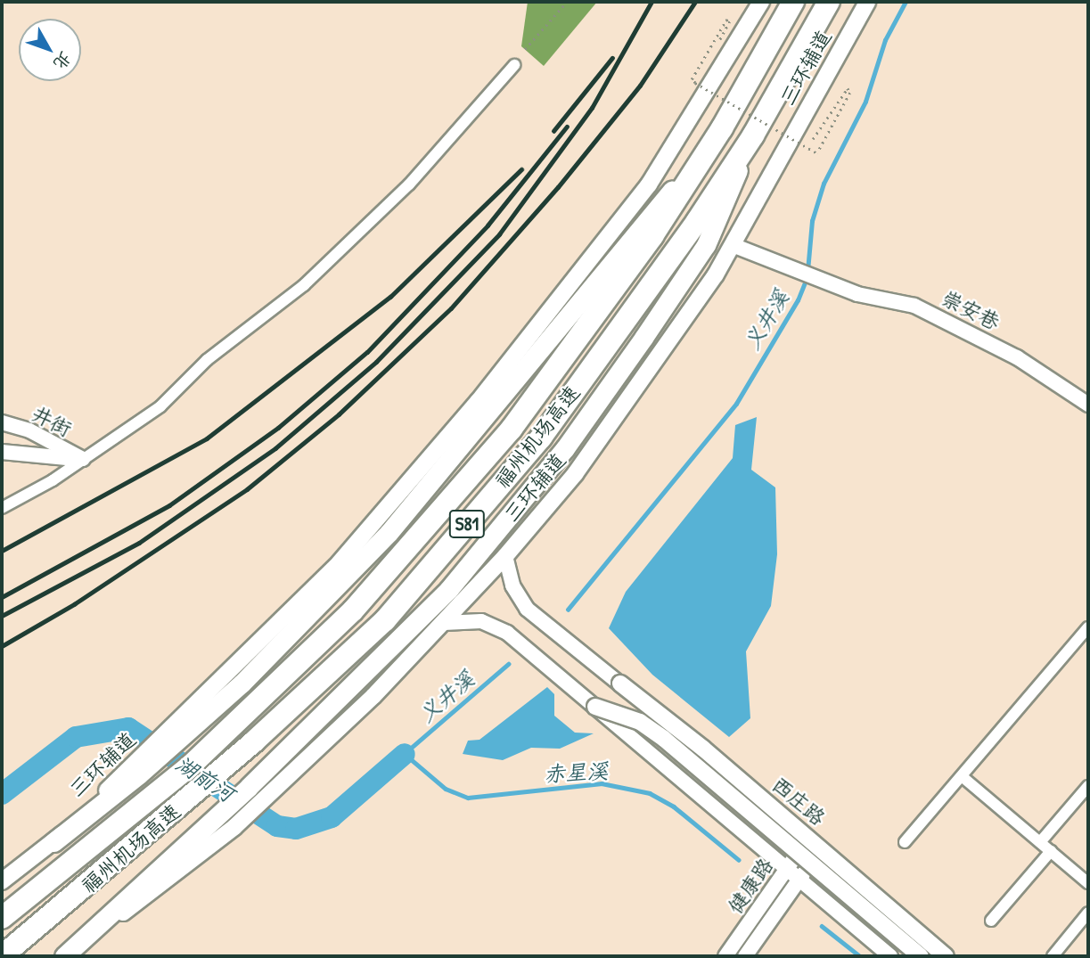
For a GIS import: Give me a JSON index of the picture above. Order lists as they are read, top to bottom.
{
  "streets": {
    "highway": ["福州机场高速", "S81"],
    "main road": ["三环辅道", "西庄路"],
    "street": ["崇安巷", "井街", "健康路"]
  },
  "crossings": [
    ["三环辅道", "崇安巷"]
  ],
  "water": ["义井溪", "赤星溪", "湖前河"],
  "north": "bottom right"
}
